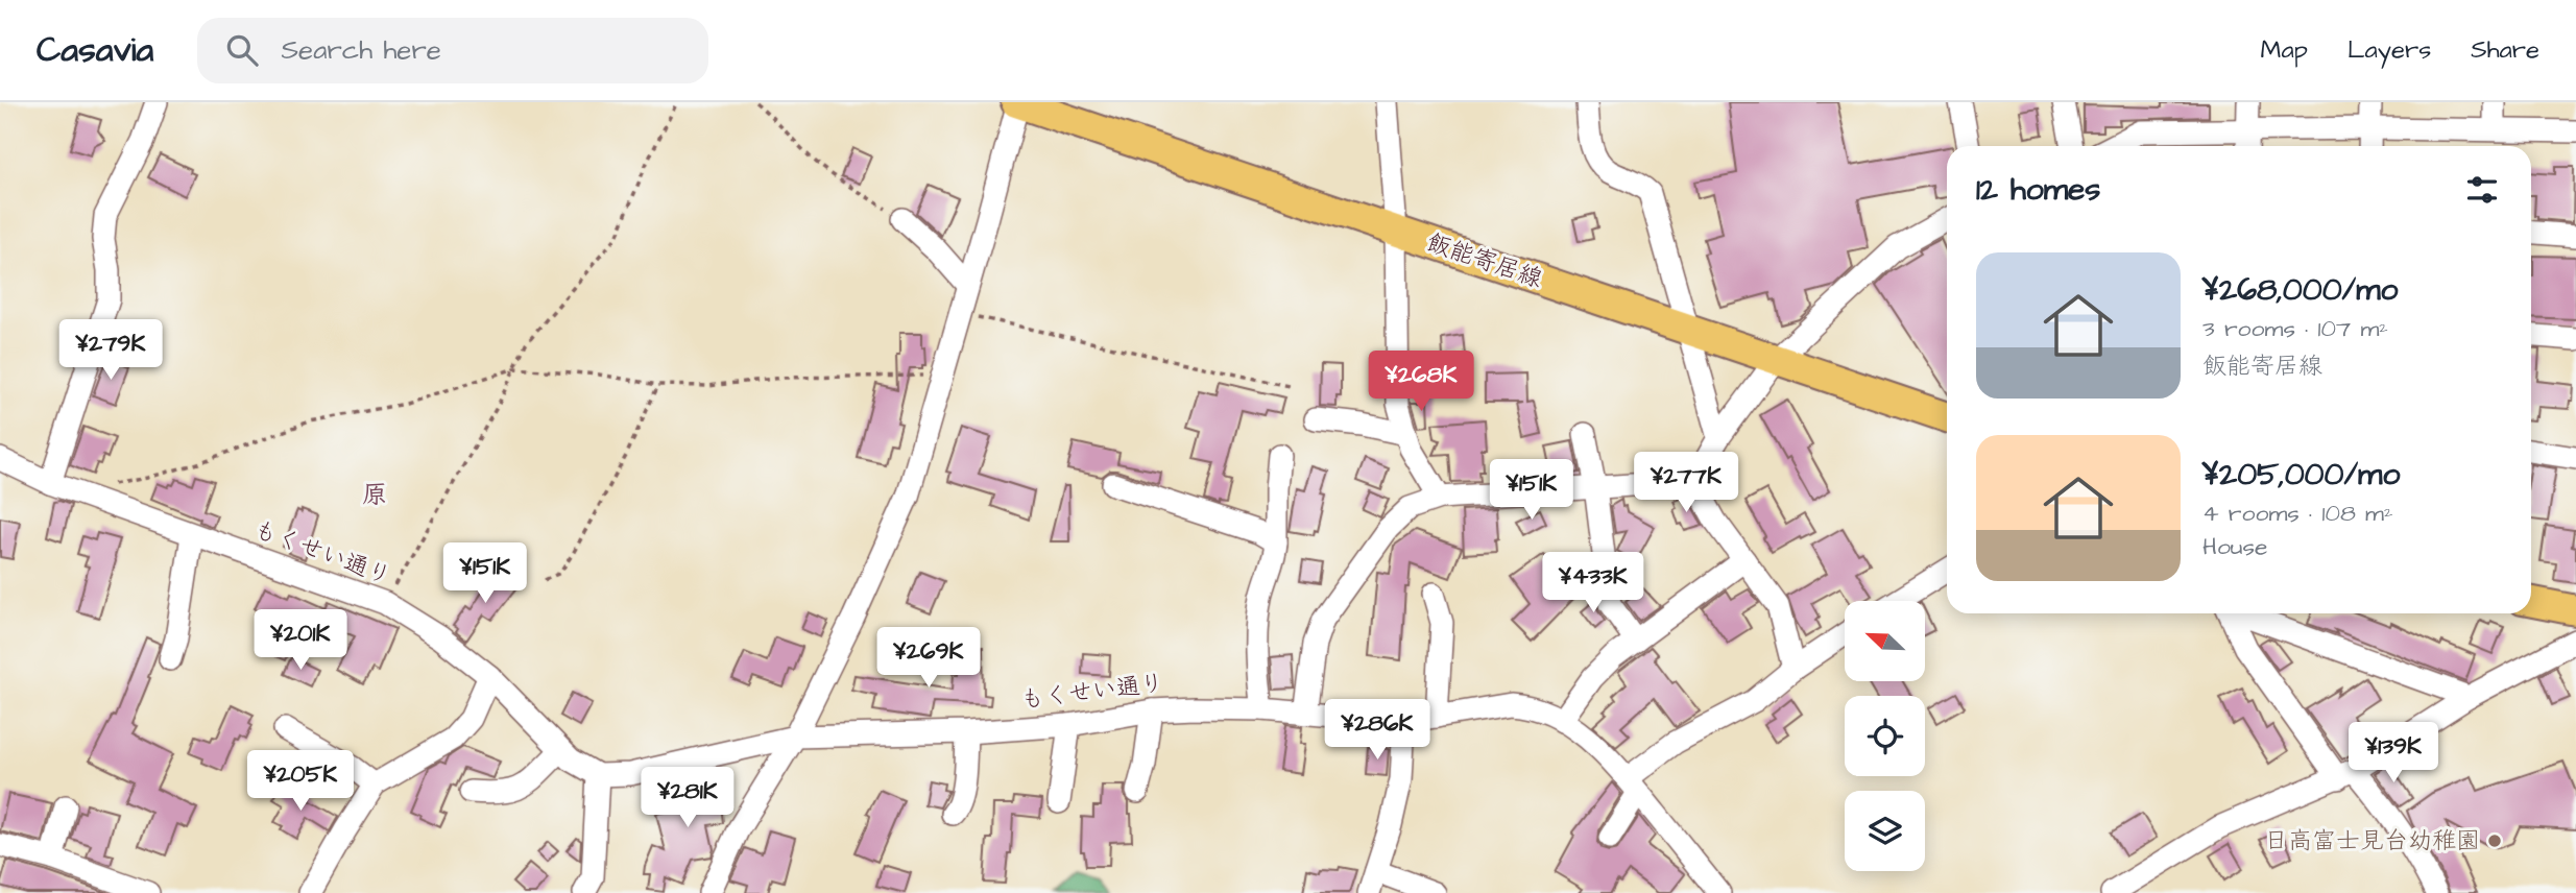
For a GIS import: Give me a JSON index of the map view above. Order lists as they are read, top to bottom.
{
  "streets": {
    "main road": ["飯能寄居線"],
    "street": ["もくせい通り"]
  },
  "districts": ["原"],
  "places": ["日高富士見台幼稚園"],
  "north": "top left",
  "page": {
    "header": "Casavia",
    "search": "Search here",
    "nav": ["Map", "Layers", "Share"],
    "heading": "12 homes",
    "list": [
      {
        "name": "¥268,000/mo",
        "note": "3 rooms · 107 m² · 飯能寄居線"
      },
      {
        "name": "¥205,000/mo",
        "note": "4 rooms · 108 m² · House"
      }
    ],
    "price": [
      "¥279K",
      "¥268K",
      "¥277K",
      "¥151K",
      "¥151K",
      "¥433K",
      "¥201K",
      "¥269K",
      "¥286K",
      "¥139K",
      "¥205K",
      "¥281K"
    ]
  }
}
